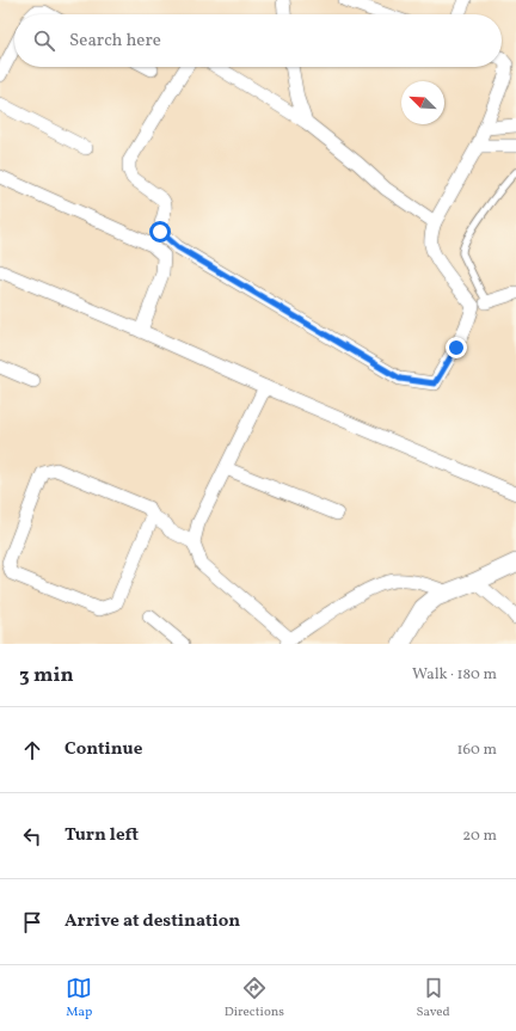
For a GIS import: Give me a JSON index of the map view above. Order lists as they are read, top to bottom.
{
  "north": "top left",
  "page": {
    "search": "Search here",
    "heading": ["3 min", "Walk · 180 m"],
    "list": [
      ["Continue", "160 m"],
      ["Turn left", "20 m"],
      "Arrive at destination"
    ],
    "nav": ["Map", "Directions", "Saved"]
  }
}
